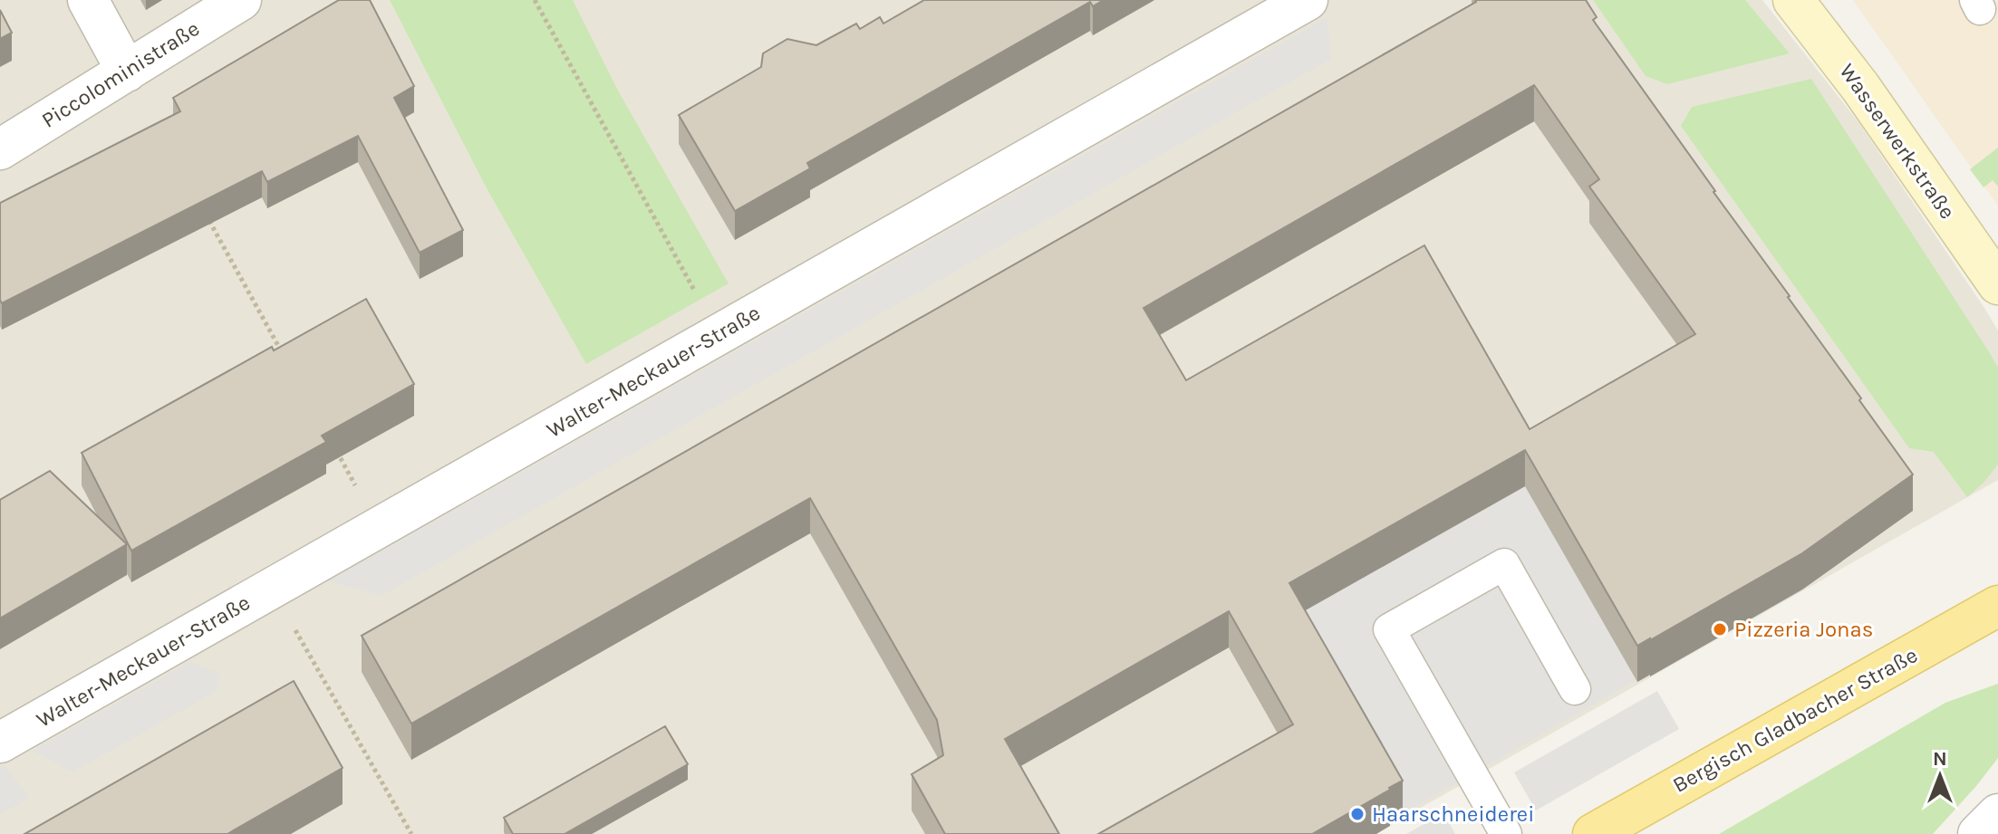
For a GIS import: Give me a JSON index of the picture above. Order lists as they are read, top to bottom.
{
  "streets": {
    "main road": ["Wasserwerkstraße", "Bergisch Gladbacher Straße"],
    "street": ["Piccoloministraße", "Walter-Meckauer-Straße"]
  },
  "places": ["Pizzeria Jonas", "Haarschneiderei"],
  "north": "top"
}
